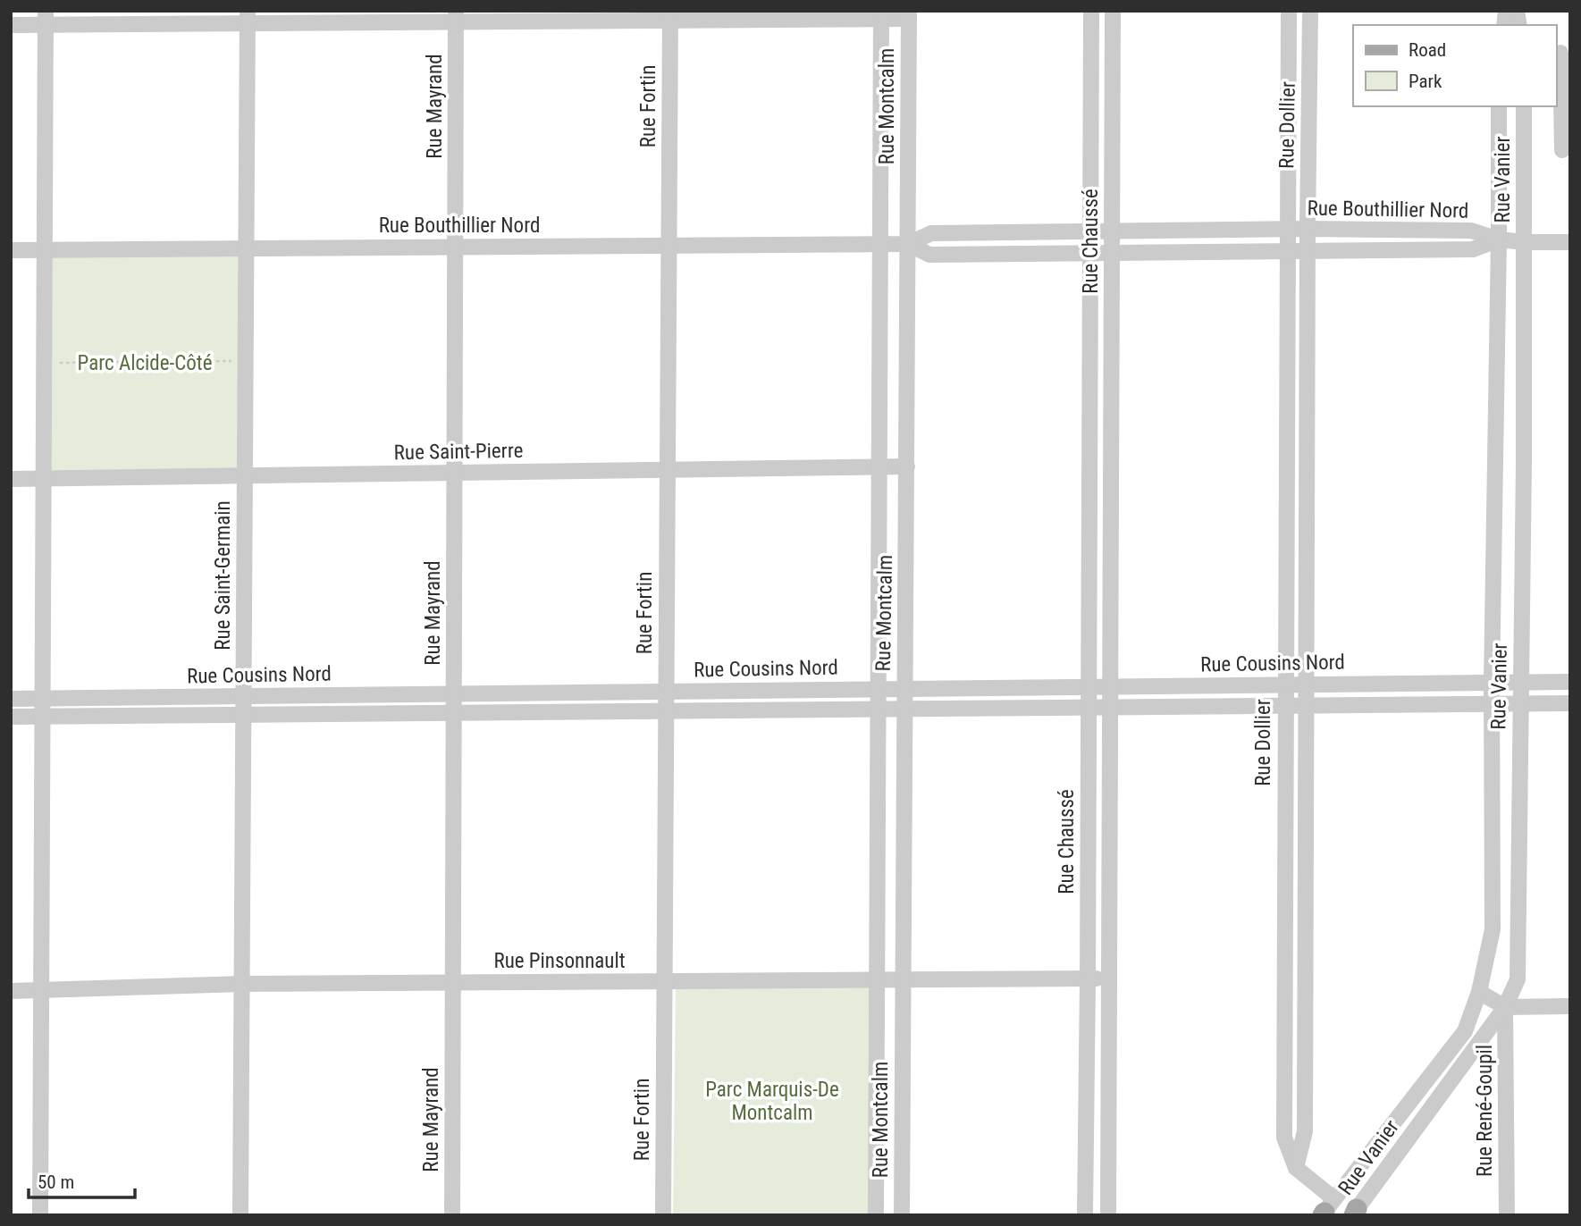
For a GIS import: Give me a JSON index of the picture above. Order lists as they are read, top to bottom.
{
  "streets": {
    "street": [
      "Rue Mayrand",
      "Rue Fortin",
      "Rue Montcalm",
      "Rue Dollier",
      "Rue Vanier",
      "Rue Bouthillier Nord",
      "Rue Chaussé",
      "Rue Saint-Pierre",
      "Rue Saint-Germain",
      "Rue Cousins Nord",
      "Rue Pinsonnault",
      "Rue René-Goupil"
    ]
  },
  "crossings": [
    ["Rue Mayrand", "Rue Bouthillier Nord"],
    ["Rue Mayrand", "Rue Saint-Pierre"],
    ["Rue Mayrand", "Rue Cousins Nord"],
    ["Rue Mayrand", "Rue Pinsonnault"],
    ["Rue Fortin", "Rue Bouthillier Nord"],
    ["Rue Fortin", "Rue Saint-Pierre"],
    ["Rue Fortin", "Rue Cousins Nord"],
    ["Rue Fortin", "Rue Pinsonnault"],
    ["Rue Montcalm", "Rue Bouthillier Nord"],
    ["Rue Montcalm", "Rue Saint-Pierre"],
    ["Rue Montcalm", "Rue Cousins Nord"],
    ["Rue Montcalm", "Rue Pinsonnault"],
    ["Rue Dollier", "Rue Bouthillier Nord"],
    ["Rue Dollier", "Rue Cousins Nord"],
    ["Rue Vanier", "Rue Bouthillier Nord"],
    ["Rue Vanier", "Rue Cousins Nord"],
    ["Rue Vanier", "Rue René-Goupil"],
    ["Rue Bouthillier Nord", "Rue Chaussé"],
    ["Rue Bouthillier Nord", "Rue Saint-Germain"],
    ["Rue Chaussé", "Rue Cousins Nord"],
    ["Rue Chaussé", "Rue Pinsonnault"],
    ["Rue Saint-Pierre", "Rue Saint-Germain"],
    ["Rue Saint-Germain", "Rue Cousins Nord"],
    ["Rue Saint-Germain", "Rue Pinsonnault"]
  ],
  "parks": ["Parc Alcide-Côté", "Parc Marquis-De Montcalm"],
  "legend": ["Road", "Park"],
  "scale_bar": "50 m"
}
